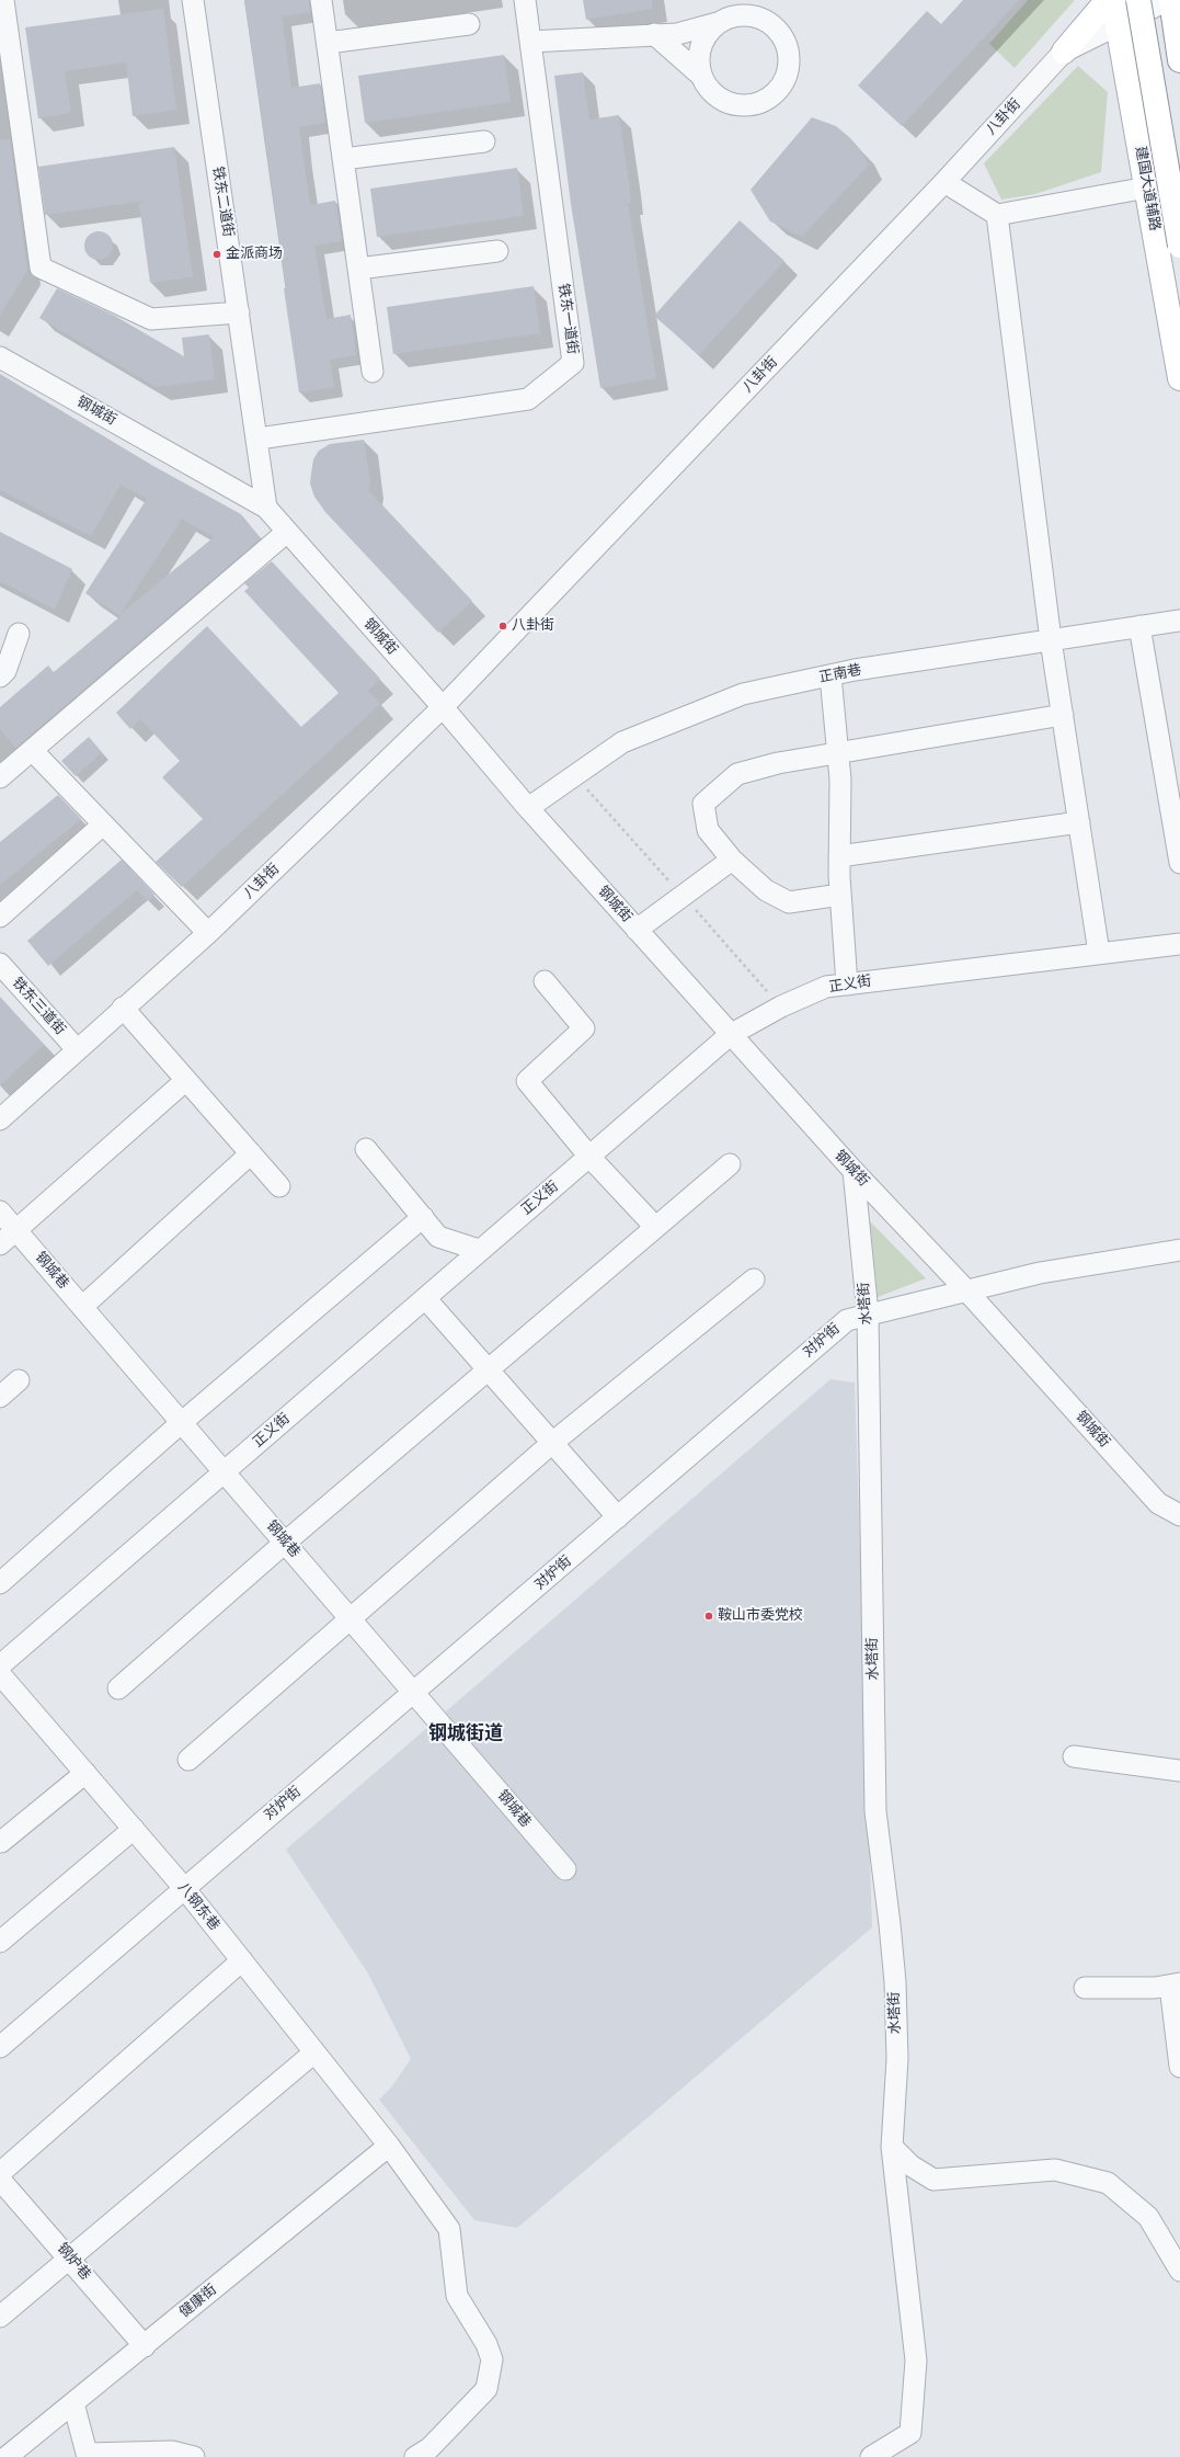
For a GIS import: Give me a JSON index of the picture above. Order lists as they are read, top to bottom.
{
  "streets": {
    "main road": ["八卦街", "建国大道辅路"],
    "street": [
      "铁东二道街",
      "铁东一道街",
      "钢城街",
      "正南巷",
      "正义街",
      "铁东三道街",
      "钢城巷",
      "水塔街",
      "对炉街",
      "八钢东巷",
      "钢炉巷",
      "健康街"
    ]
  },
  "crossings": [
    ["八卦街", "钢城街"],
    ["八卦街", "铁东三道街"],
    ["铁东二道街", "铁东一道街"],
    ["铁东二道街", "钢城街"],
    ["钢城街", "正南巷"],
    ["钢城街", "正义街"],
    ["钢城街", "水塔街"],
    ["钢城街", "对炉街"],
    ["正义街", "钢城巷"],
    ["钢城巷", "对炉街"],
    ["水塔街", "对炉街"],
    ["对炉街", "八钢东巷"],
    ["八钢东巷", "健康街"],
    ["钢炉巷", "健康街"]
  ],
  "districts": ["钢城街道"],
  "places": ["金派商场", "八卦街", "鞍山市委党校"]
}
